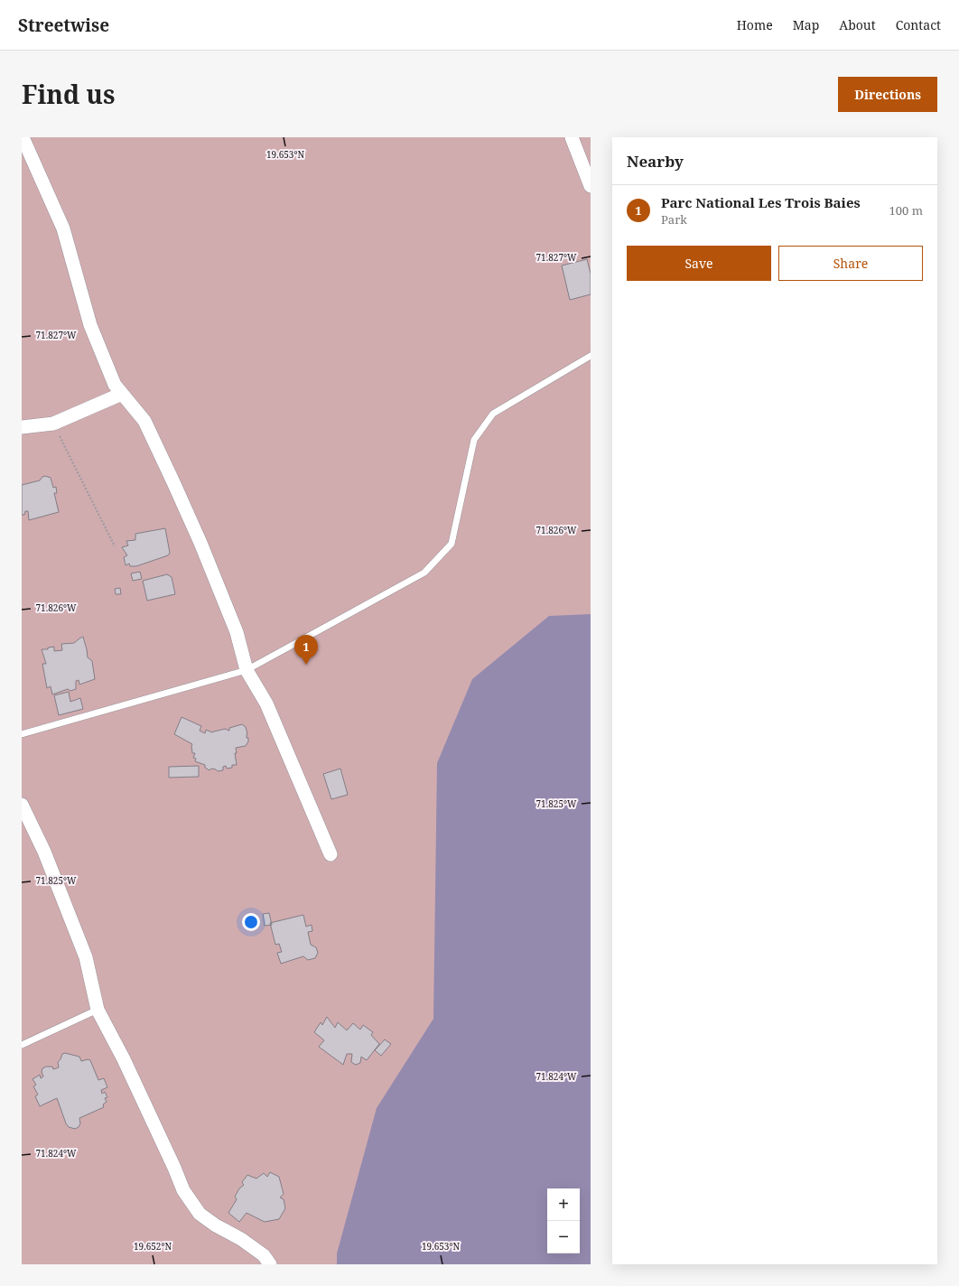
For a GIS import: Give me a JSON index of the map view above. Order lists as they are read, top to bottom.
{
  "page": {
    "header": "Streetwise",
    "nav": [
      "Home",
      "Map",
      "About",
      "Contact"
    ],
    "title": "Find us",
    "buttons": [
      "Directions",
      ["Save", "Share"]
    ],
    "heading": "Nearby",
    "list": [
      {
        "mark": "1",
        "name": "Parc National Les Trois Baies",
        "note": "Park",
        "value": "100 m"
      }
    ],
    "pins": "1",
    "map_buttons": ["+", "−"]
  },
  "coordinates": [
    "19.653°N",
    "71.827°W",
    "71.826°W",
    "71.825°W",
    "71.824°W",
    "19.652°N"
  ]
}
